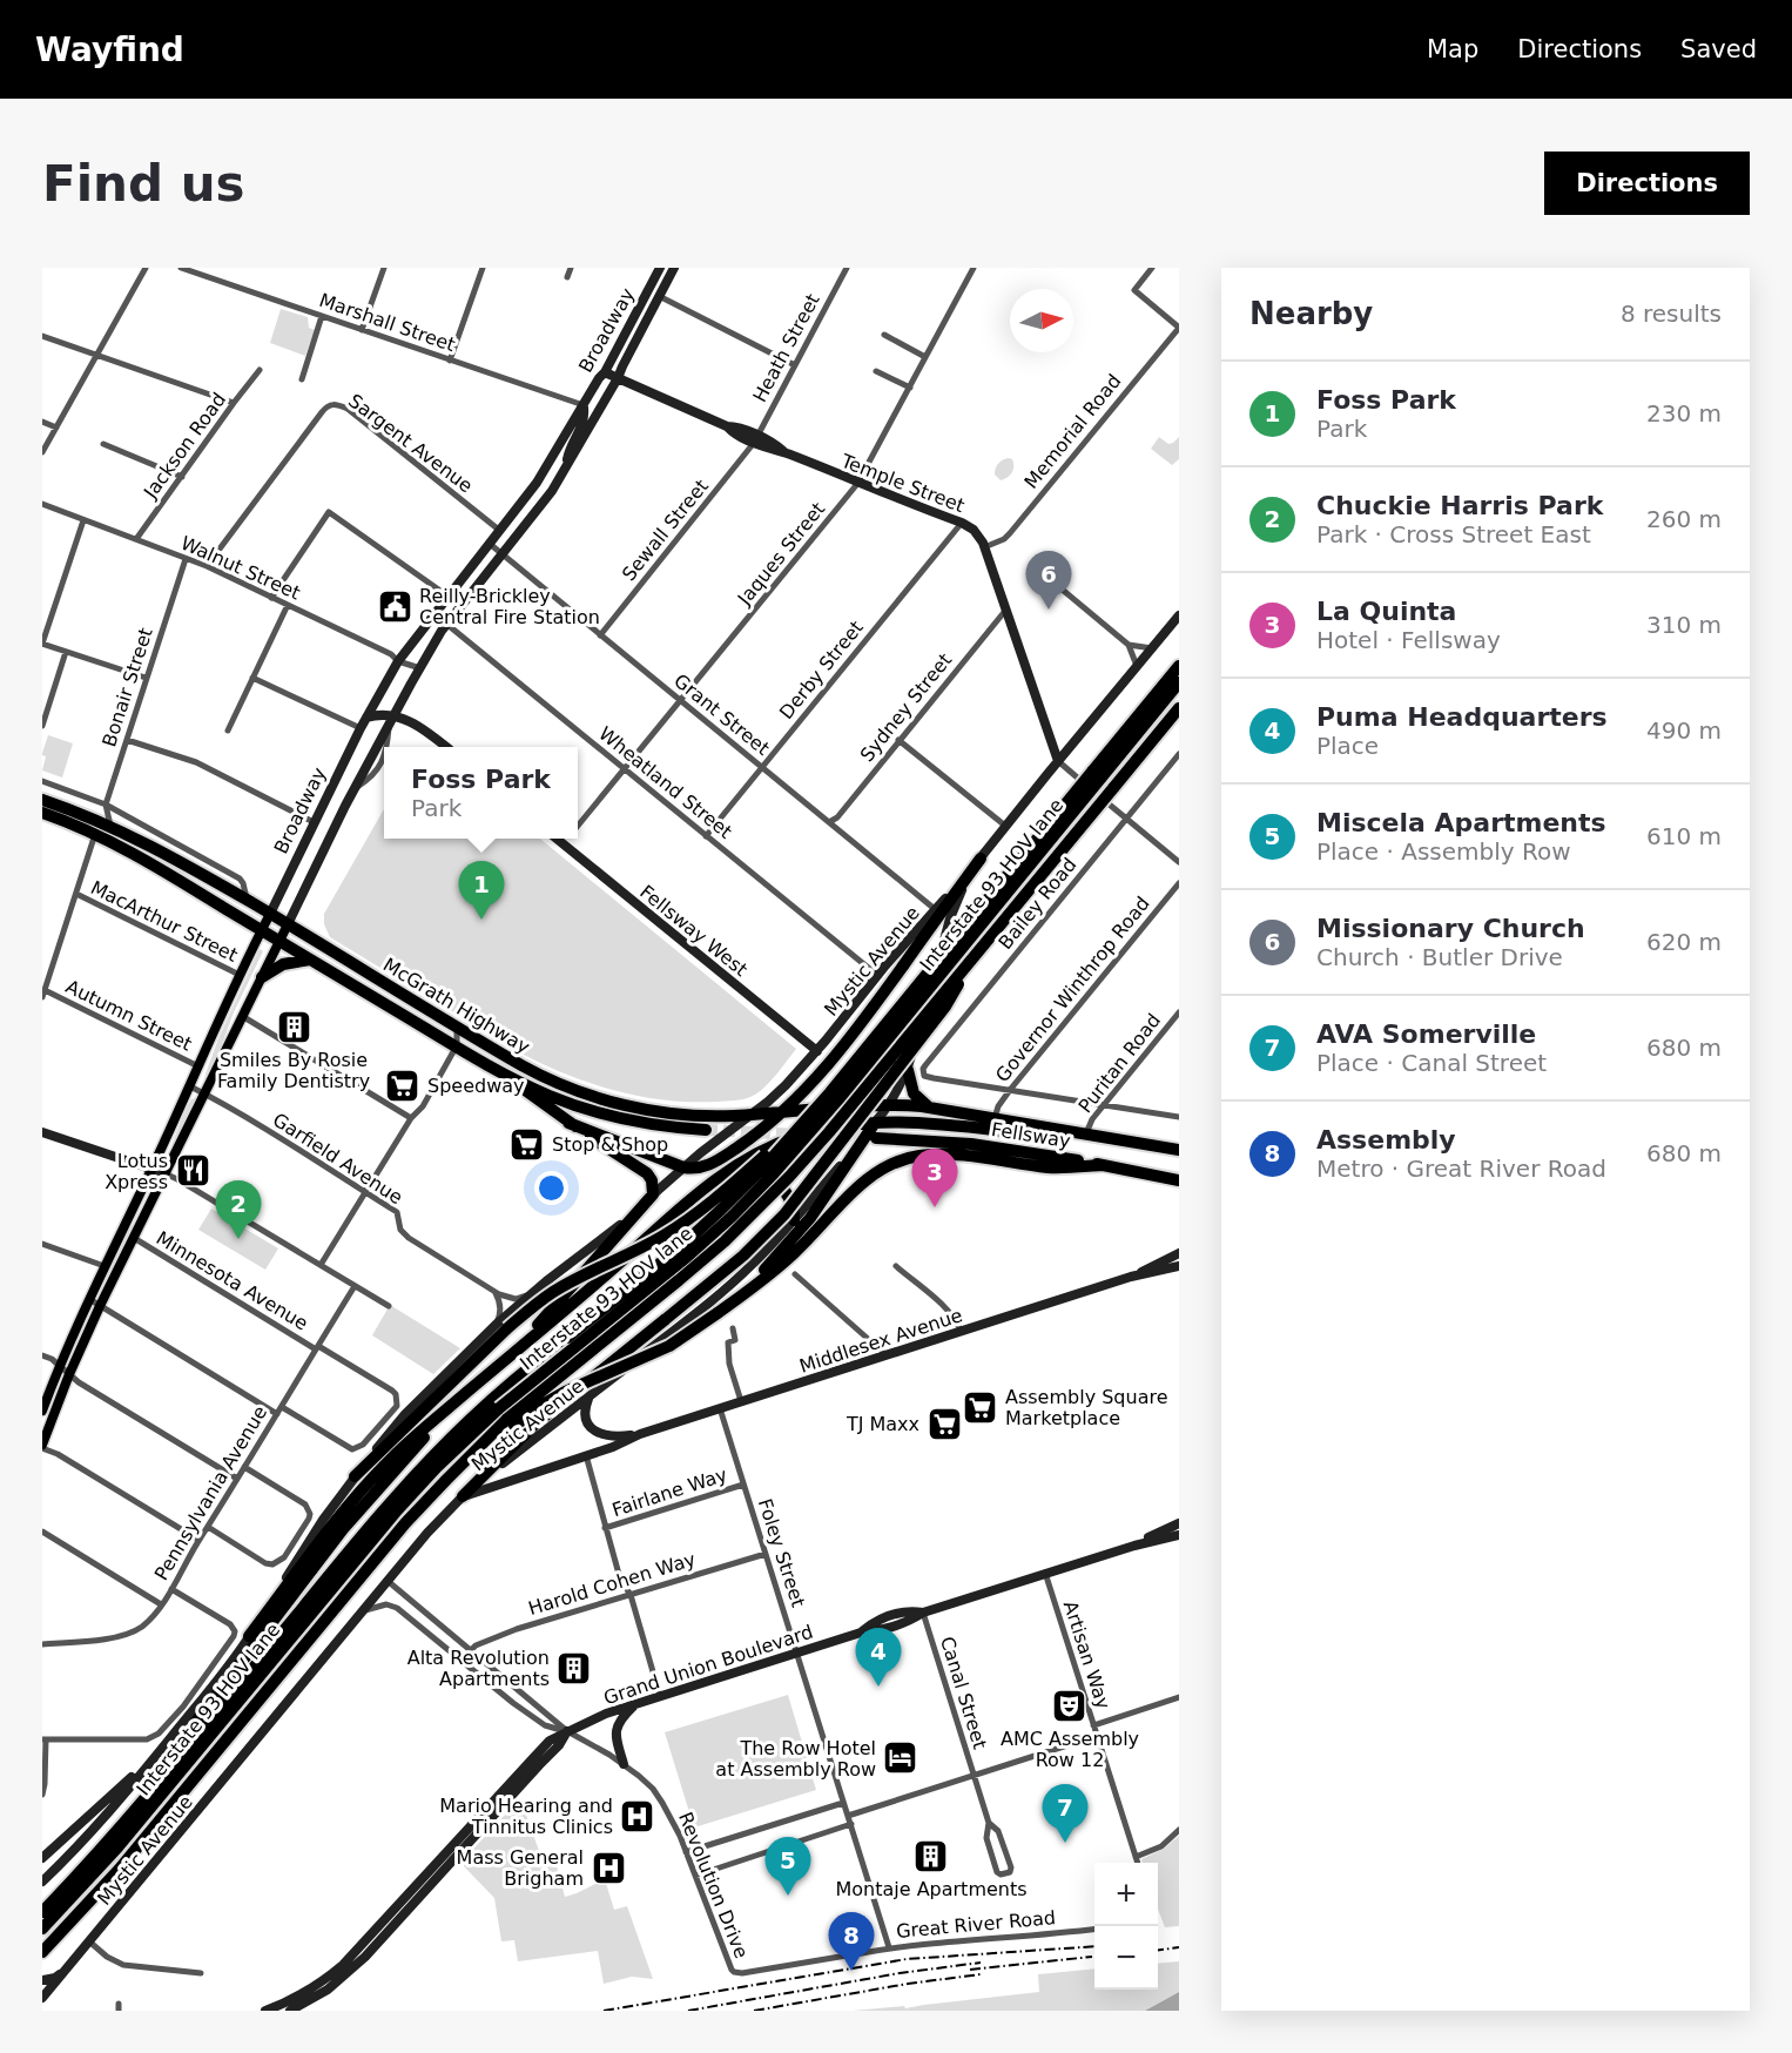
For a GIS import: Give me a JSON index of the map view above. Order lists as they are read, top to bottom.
{
  "streets": {
    "highway": ["Interstate 93 HOV lane", "McGrath Highway", "Fellsway"],
    "main road": [
      "Broadway",
      "Temple Street",
      "Fellsway West",
      "Mystic Avenue",
      "Middlesex Avenue",
      "Grand Union Boulevard"
    ],
    "street": [
      "Marshall Street",
      "Heath Street",
      "Memorial Road",
      "Sargent Avenue",
      "Jackson Road",
      "Sewall Street",
      "Jaques Street",
      "Walnut Street",
      "Derby Street",
      "Bonair Street",
      "Sydney Street",
      "Grant Street",
      "Wheatland Street",
      "Bailey Road",
      "MacArthur Street",
      "Governor Winthrop Road",
      "Autumn Street",
      "Puritan Road",
      "Garfield Avenue",
      "Minnesota Avenue",
      "Fairlane Way",
      "Pennsylvania Avenue",
      "Foley Street",
      "Harold Cohen Way",
      "Artisan Way",
      "Canal Street",
      "Revolution Drive",
      "Great River Road"
    ]
  },
  "crossings": [
    ["Marshall Street", "Broadway"],
    ["Broadway", "Sargent Avenue"],
    ["Broadway", "Temple Street"],
    ["Broadway", "Walnut Street"],
    ["Broadway", "Grant Street"],
    ["Broadway", "Wheatland Street"],
    ["Broadway", "MacArthur Street"],
    ["Broadway", "McGrath Highway"],
    ["Broadway", "Autumn Street"],
    ["Broadway", "Garfield Avenue"],
    ["Broadway", "Minnesota Avenue"],
    ["Heath Street", "Temple Street"],
    ["Heath Street", "Sewall Street"],
    ["Memorial Road", "Temple Street"],
    ["Sargent Avenue", "Walnut Street"],
    ["Jackson Road", "Walnut Street"],
    ["Temple Street", "Sewall Street"],
    ["Temple Street", "Jaques Street"],
    ["Temple Street", "Derby Street"],
    ["Temple Street", "Sydney Street"],
    ["Temple Street", "Mystic Avenue"],
    ["Sewall Street", "Grant Street"],
    ["Jaques Street", "Grant Street"],
    ["Jaques Street", "Wheatland Street"],
    ["Jaques Street", "Fellsway West"],
    ["Walnut Street", "Bonair Street"],
    ["Derby Street", "Grant Street"],
    ["Derby Street", "Wheatland Street"],
    ["Sydney Street", "Grant Street"],
    ["Grant Street", "Mystic Avenue"],
    ["Wheatland Street", "Mystic Avenue"],
    ["Bailey Road", "Governor Winthrop Road"],
    ["Fellsway West", "Mystic Avenue"],
    ["Mystic Avenue", "McGrath Highway"],
    ["Mystic Avenue", "Fellsway"],
    ["Mystic Avenue", "Garfield Avenue"],
    ["Mystic Avenue", "Middlesex Avenue"],
    ["Mystic Avenue", "Revolution Drive"],
    ["Governor Winthrop Road", "Fellsway"],
    ["McGrath Highway", "Fellsway"],
    ["Puritan Road", "Fellsway"],
    ["Minnesota Avenue", "Pennsylvania Avenue"],
    ["Middlesex Avenue", "Foley Street"],
    ["Fairlane Way", "Foley Street"],
    ["Foley Street", "Harold Cohen Way"],
    ["Foley Street", "Grand Union Boulevard"],
    ["Foley Street", "Great River Road"],
    ["Harold Cohen Way", "Revolution Drive"],
    ["Artisan Way", "Grand Union Boulevard"],
    ["Grand Union Boulevard", "Canal Street"],
    ["Grand Union Boulevard", "Revolution Drive"]
  ],
  "places": {
    "public building": ["Reilly-Brickley Central Fire Station"],
    "building": ["Smiles By Rosie Family Dentistry", "Alta Revolution Apartments", "Montaje Apartments"],
    "supermarket": [
      "Speedway",
      "Stop & Shop",
      "Assembly Square Marketplace",
      "TJ Maxx"
    ],
    "restaurant": ["Lotus Xpress"],
    "theatre": ["AMC Assembly Row 12"],
    "hotel": ["The Row Hotel at Assembly Row"],
    "hospital": ["Mario Hearing and Tinnitus Clinics", "Mass General Brigham"]
  },
  "north": "right",
  "page": {
    "header": "Wayfind",
    "nav": ["Map", "Directions", "Saved"],
    "buttons": "Directions",
    "title": "Find us",
    "heading": ["Nearby", "8 results"],
    "list": [
      {
        "mark": "1",
        "name": "Foss Park",
        "note": "Park",
        "value": "230 m"
      },
      {
        "mark": "2",
        "name": "Chuckie Harris Park",
        "note": "Park · Cross Street East",
        "value": "260 m"
      },
      {
        "mark": "3",
        "name": "La Quinta",
        "note": "Hotel · Fellsway",
        "value": "310 m"
      },
      {
        "mark": "4",
        "name": "Puma Headquarters",
        "note": "Place",
        "value": "490 m"
      },
      {
        "mark": "5",
        "name": "Miscela Apartments",
        "note": "Place · Assembly Row",
        "value": "610 m"
      },
      {
        "mark": "6",
        "name": "Missionary Church",
        "note": "Church · Butler Drive",
        "value": "620 m"
      },
      {
        "mark": "7",
        "name": "AVA Somerville",
        "note": "Place · Canal Street",
        "value": "680 m"
      },
      {
        "mark": "8",
        "name": "Assembly",
        "note": "Metro · Great River Road",
        "value": "680 m"
      }
    ],
    "pins": [
      "6",
      "1",
      "3",
      "2",
      "4",
      "7",
      "5",
      "8"
    ],
    "popup": ["Foss Park", "Park"],
    "map_buttons": ["+", "−"]
  }
}
